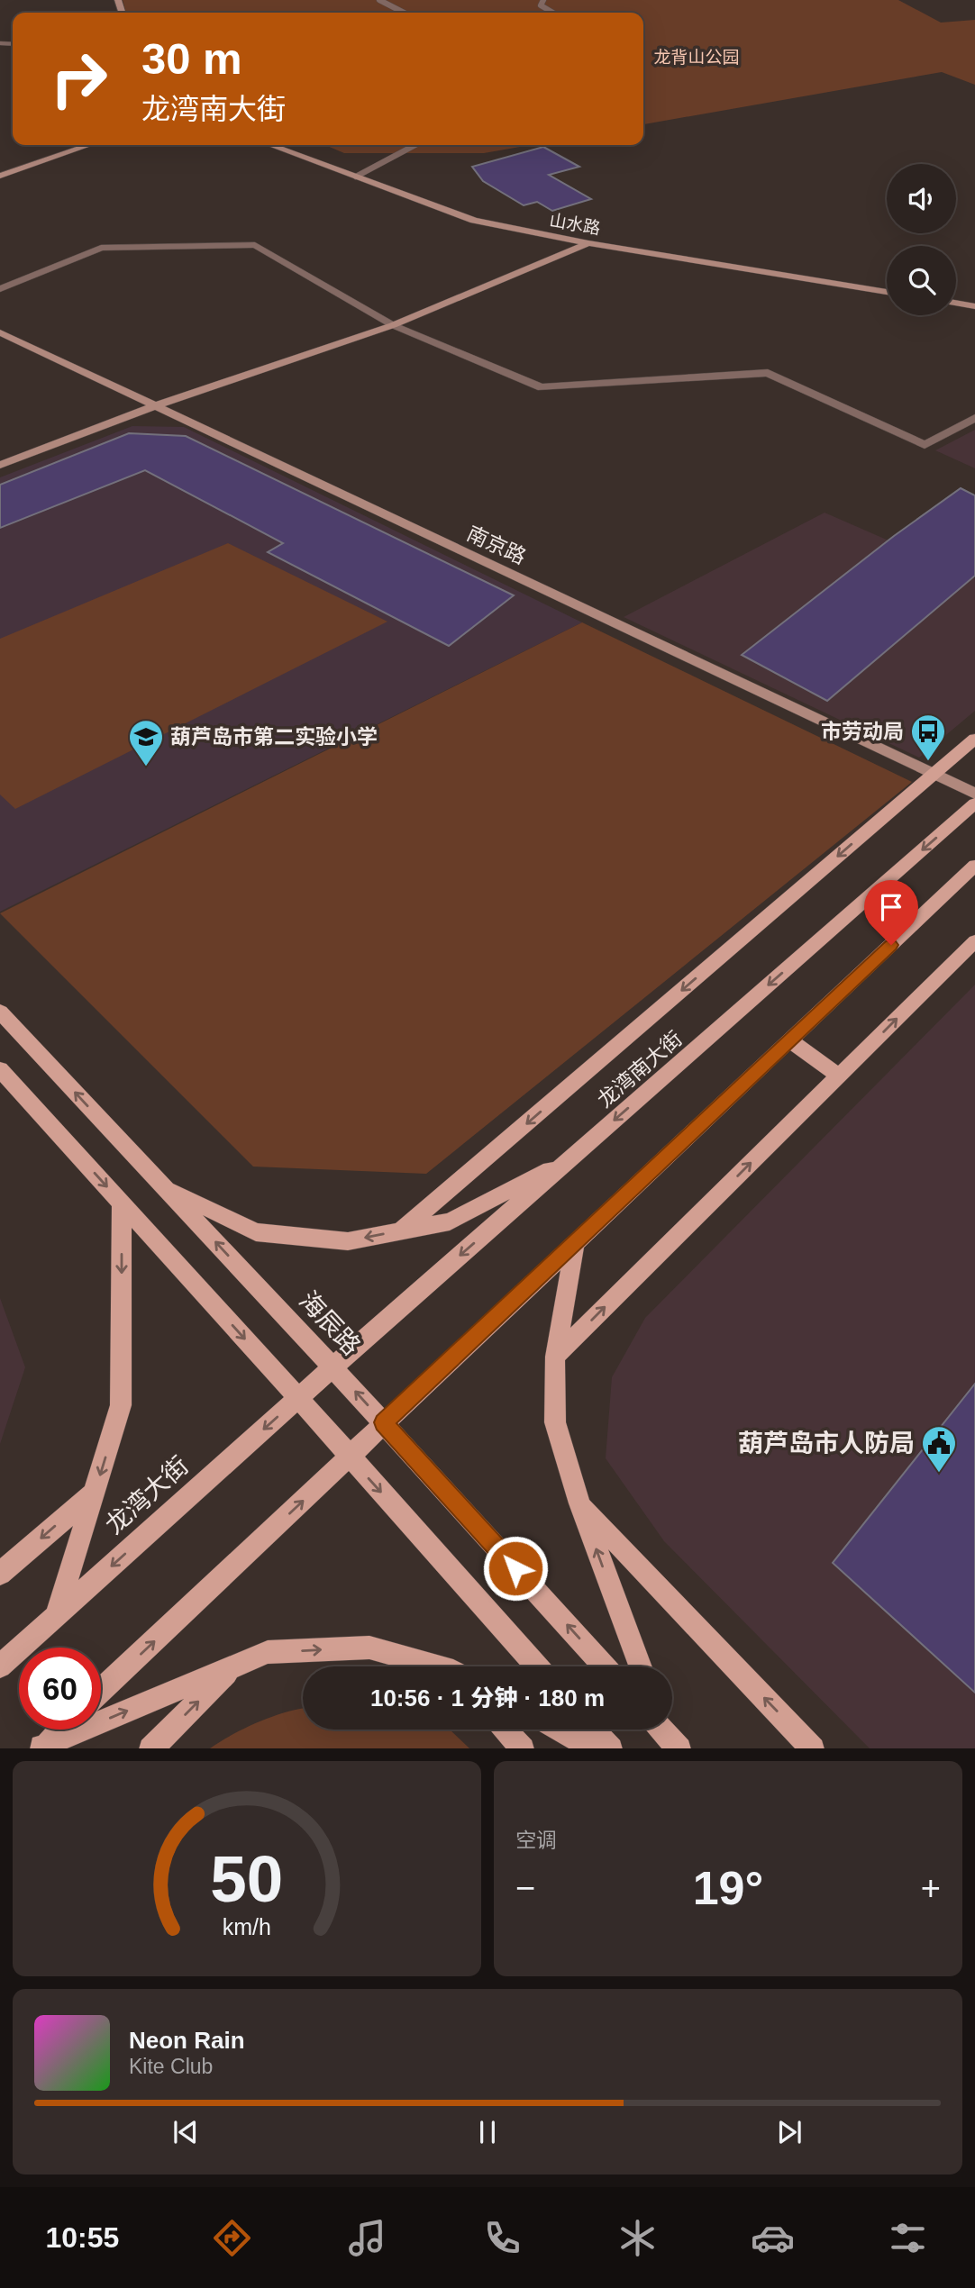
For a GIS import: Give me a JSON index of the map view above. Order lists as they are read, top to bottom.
{
  "streets": {
    "main road": ["龙湾南大街", "海辰路", "龙湾大街"],
    "street": ["山水路", "南京路"]
  },
  "crossings": [
    ["龙湾南大街", "海辰路"],
    ["龙湾南大街", "龙湾大街"],
    ["海辰路", "龙湾大街"]
  ],
  "parks": ["龙背山公园"],
  "places": {
    "bus stop": ["市劳动局"],
    "school or university": ["葫芦岛市第二实验小学"],
    "public building": ["葫芦岛市人防局"]
  },
  "page": {
    "turn": ["30 m", "龙湾南大街"],
    "limit": "60",
    "trip": "10:56 · 1 分钟 · 180 m",
    "tile": "空调",
    "heat": ["−", "19°", "+"],
    "song": ["Neon Rain", "Kite Club"],
    "tabs": "10:55",
    "gauge": ["50", "km/h"]
  }
}
